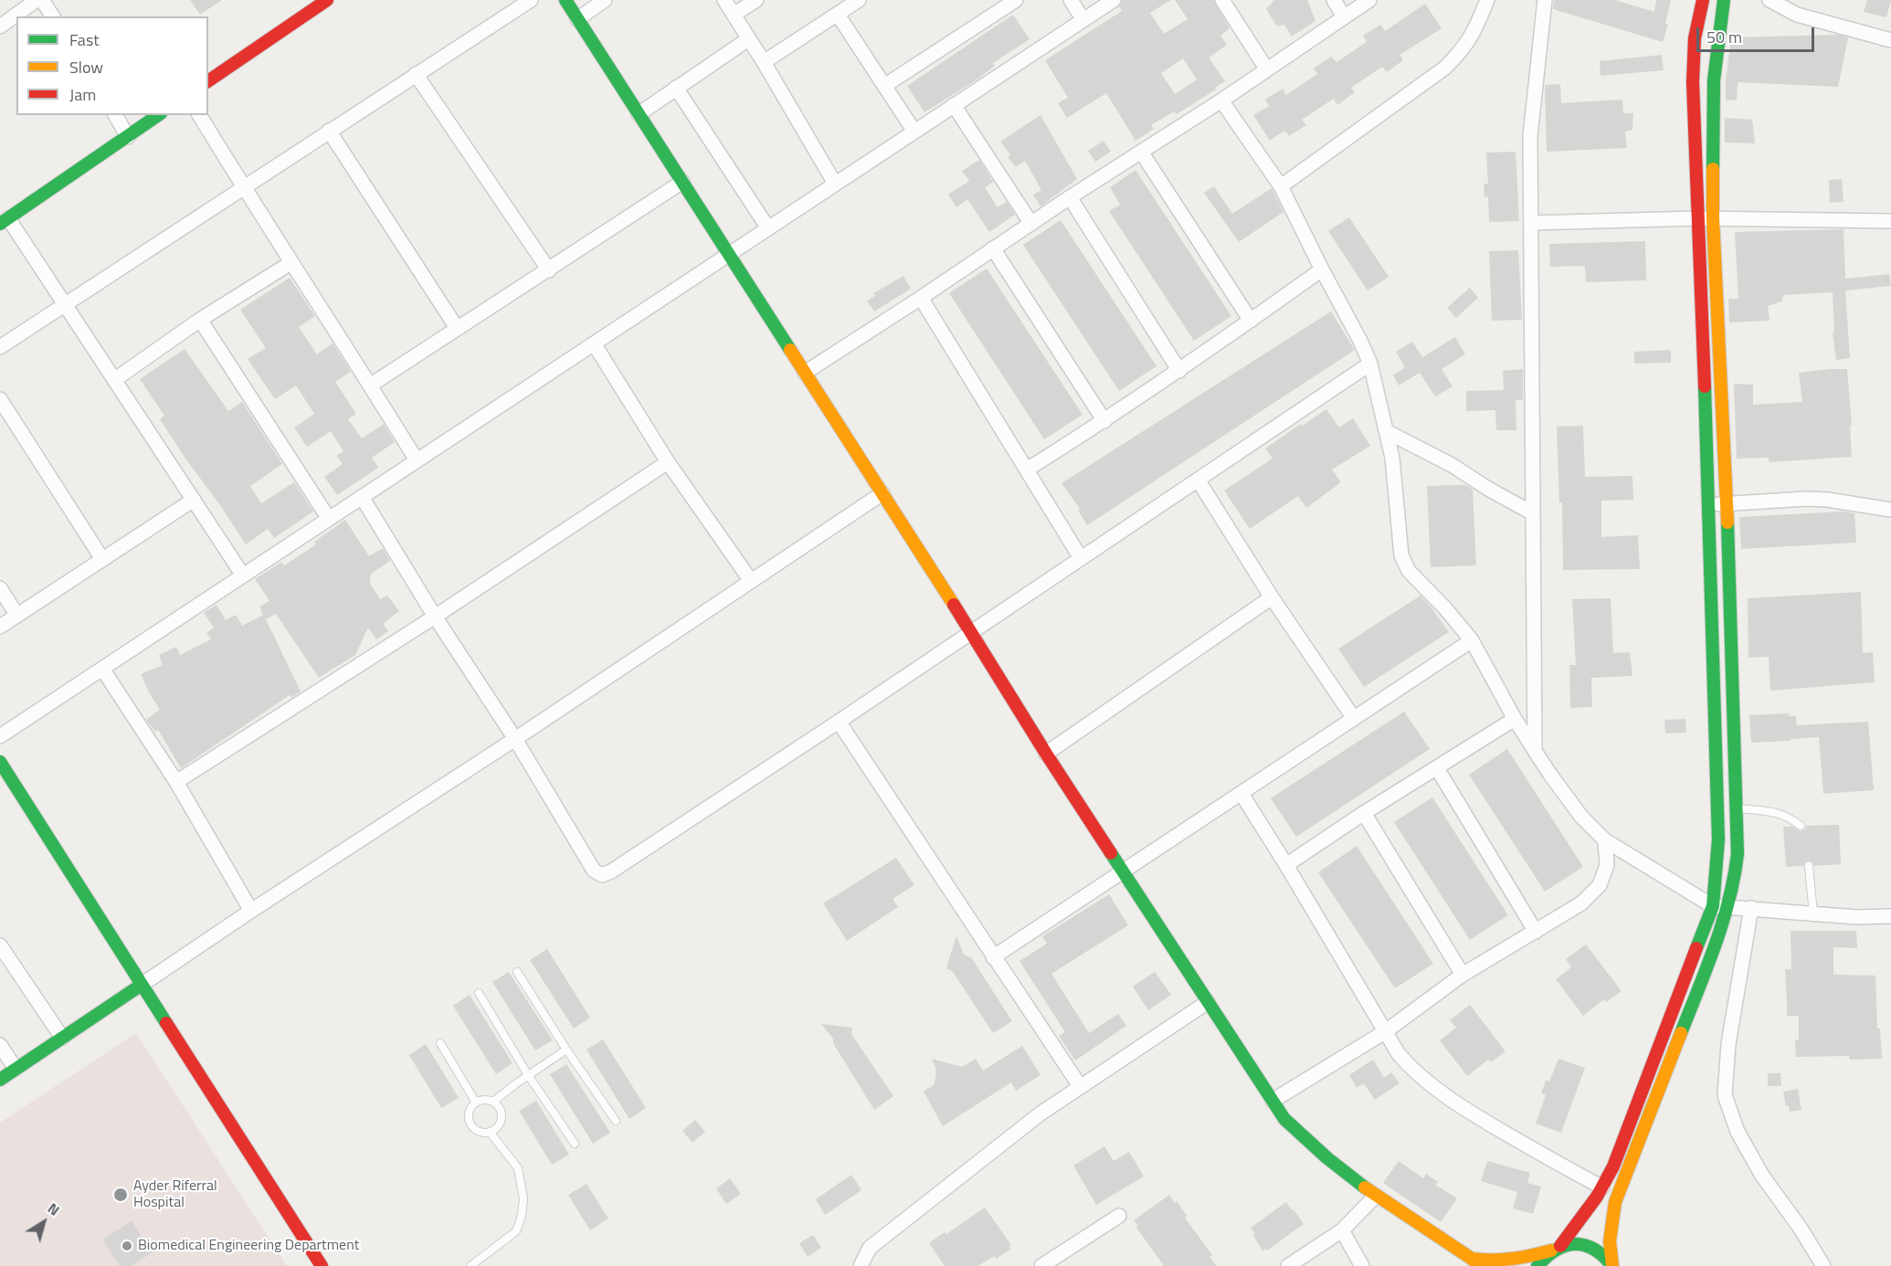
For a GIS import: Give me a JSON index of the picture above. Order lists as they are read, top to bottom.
{
  "places": ["Ayder Riferral Hospital", "Biomedical Engineering Department"],
  "legend": ["Fast", "Slow", "Jam"],
  "scale_bar": "50 m",
  "north": "top right"
}
